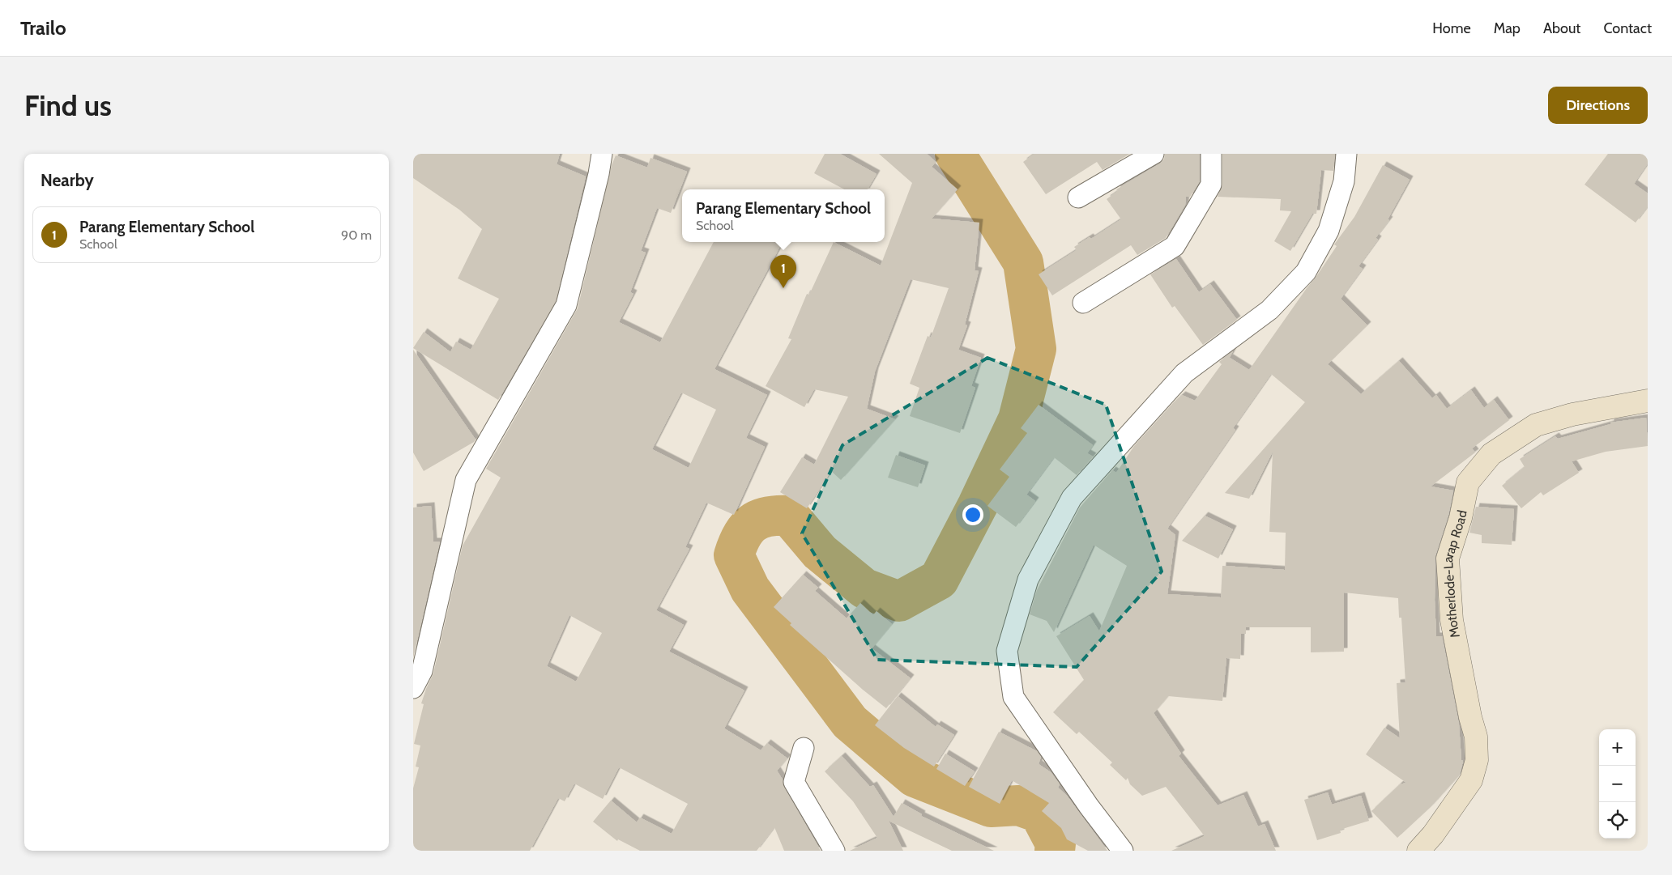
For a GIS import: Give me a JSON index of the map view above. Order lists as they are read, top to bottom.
{
  "streets": {
    "street": ["Motherlode-Larap Road"]
  },
  "page": {
    "header": "Trailo",
    "nav": [
      "Home",
      "Map",
      "About",
      "Contact"
    ],
    "buttons": "Directions",
    "title": "Find us",
    "heading": "Nearby",
    "popup": ["Parang Elementary School", "School"],
    "list": [
      {
        "mark": "1",
        "name": "Parang Elementary School",
        "note": "School",
        "value": "90 m"
      }
    ],
    "pins": "1",
    "map_buttons": ["+", "−"]
  }
}
